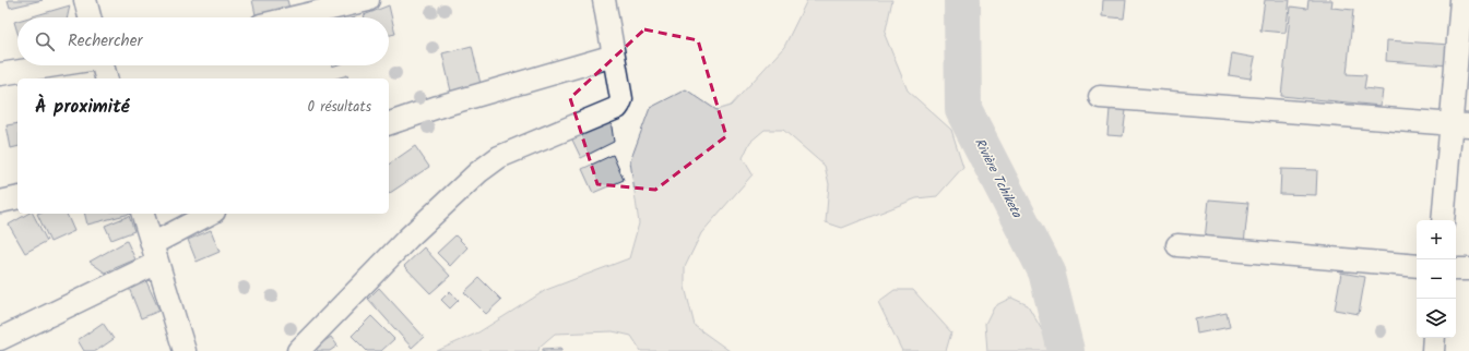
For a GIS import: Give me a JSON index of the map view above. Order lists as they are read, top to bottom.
{
  "water": ["Rivière Tchiketa"],
  "page": {
    "search": "Rechercher",
    "heading": ["À proximité", "0 résultats"],
    "map_buttons": ["+", "−"]
  }
}
